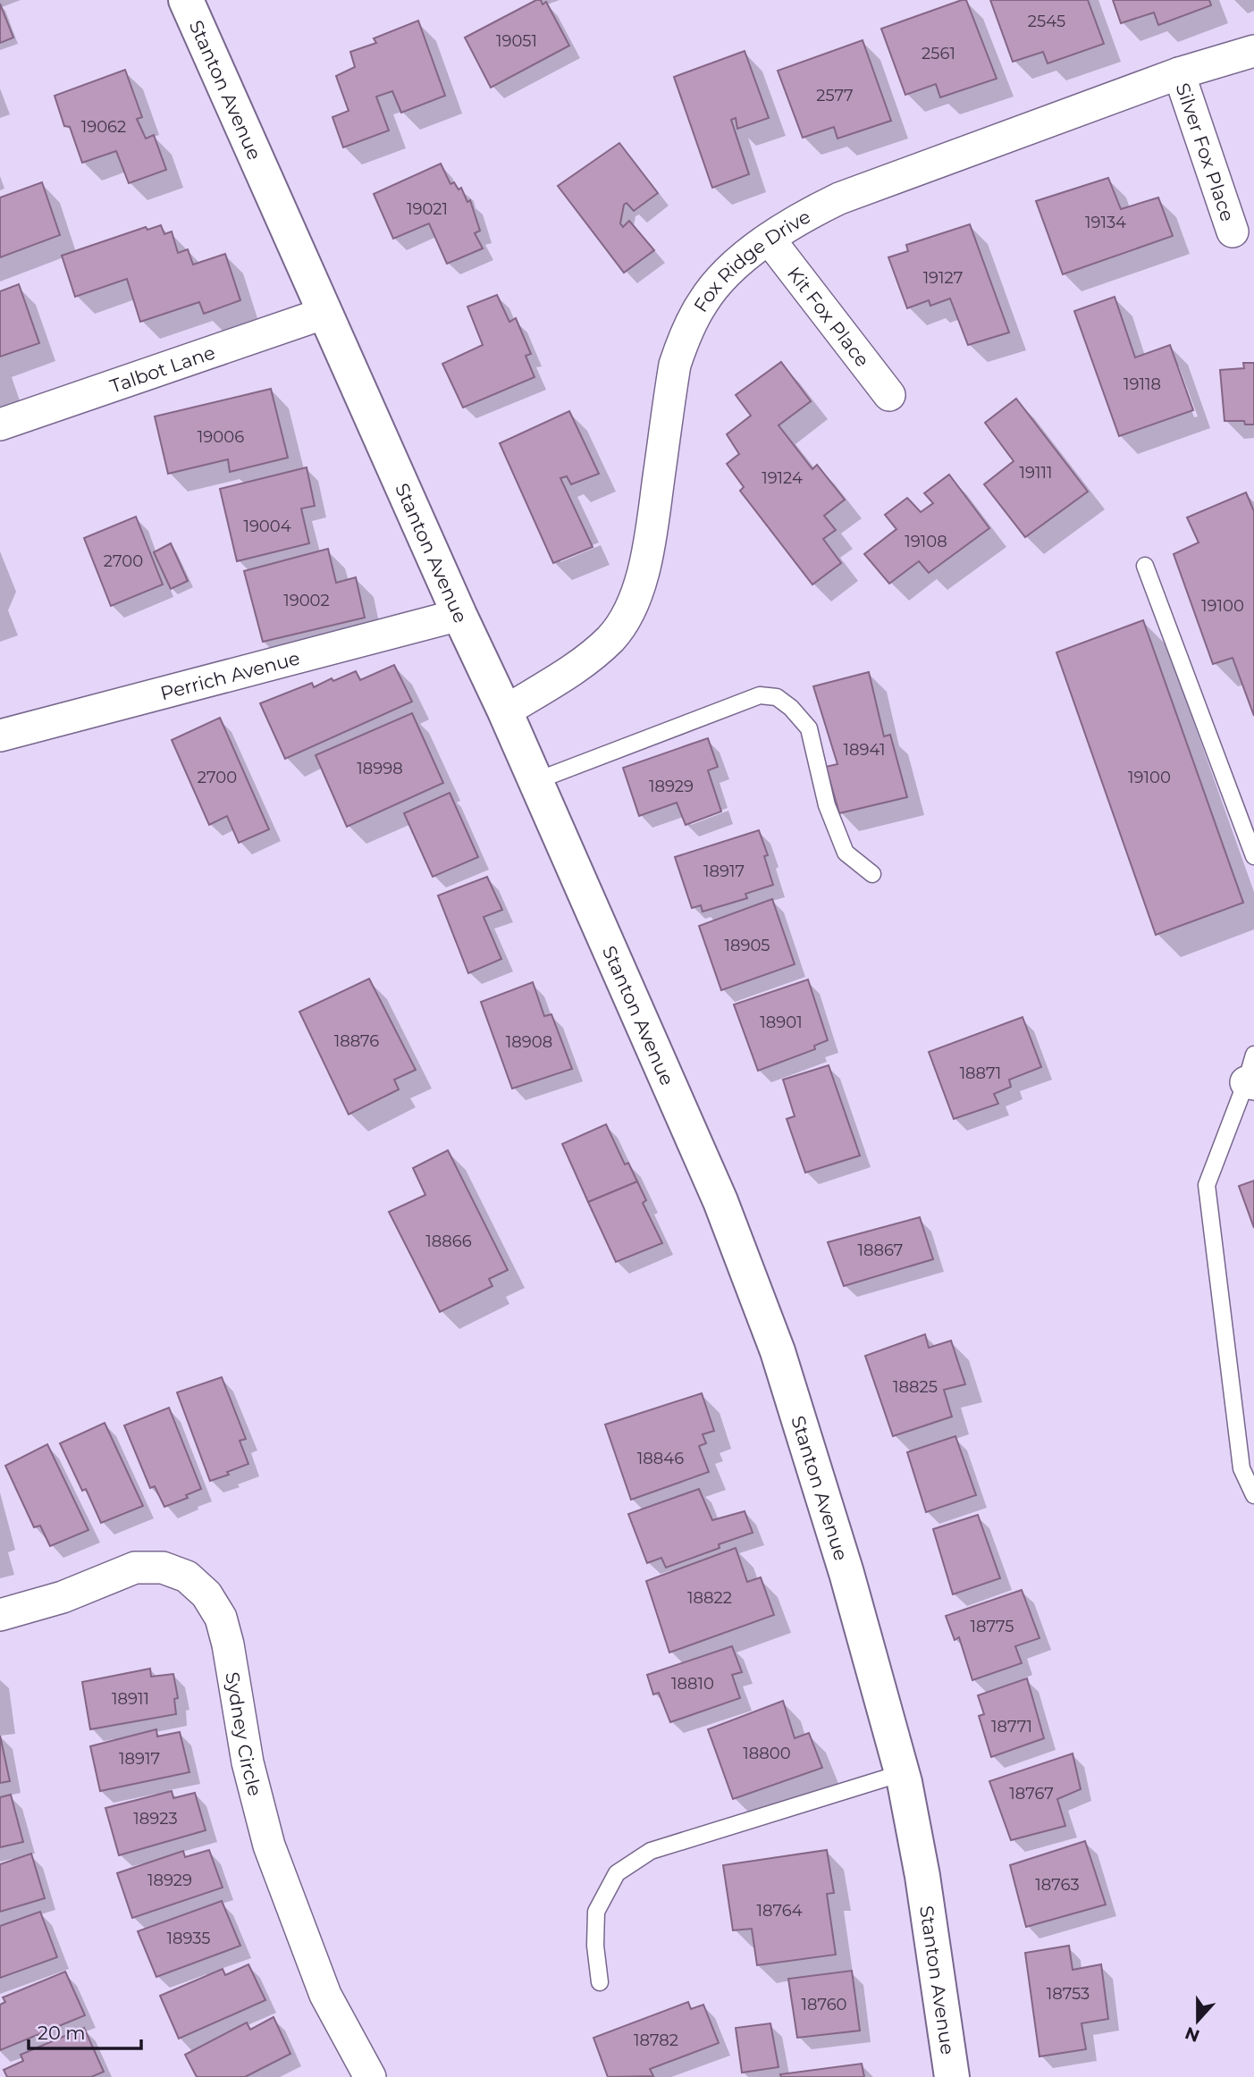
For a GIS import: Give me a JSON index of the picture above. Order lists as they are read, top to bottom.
{
  "streets": {
    "street": [
      "Stanton Avenue",
      "Silver Fox Place",
      "Fox Ridge Drive",
      "Kit Fox Place",
      "Talbot Lane",
      "Perrich Avenue",
      "Sydney Circle"
    ]
  },
  "crossings": [
    ["Stanton Avenue", "Fox Ridge Drive"],
    ["Stanton Avenue", "Talbot Lane"],
    ["Stanton Avenue", "Perrich Avenue"],
    ["Silver Fox Place", "Fox Ridge Drive"],
    ["Fox Ridge Drive", "Kit Fox Place"]
  ],
  "house_numbers": [
    "2545",
    "19051",
    "2561",
    "2577",
    "19062",
    "19021",
    "19134",
    "19127",
    "19118",
    "19006",
    "19111",
    "19124",
    "19004",
    "19108",
    "2700",
    "19002",
    "19100",
    "18941",
    "18998",
    "2700",
    "19100",
    "18929",
    "18917",
    "18905",
    "18901",
    "18876",
    "18908",
    "18871",
    "18866",
    "18867",
    "18825",
    "18846",
    "18822",
    "18775",
    "18810",
    "18911",
    "18771",
    "18800",
    "18917",
    "18767",
    "18923",
    "18929",
    "18763",
    "18764",
    "18935",
    "18753",
    "18760",
    "18782"
  ],
  "scale_bar": "20 m",
  "north": "bottom"
}
